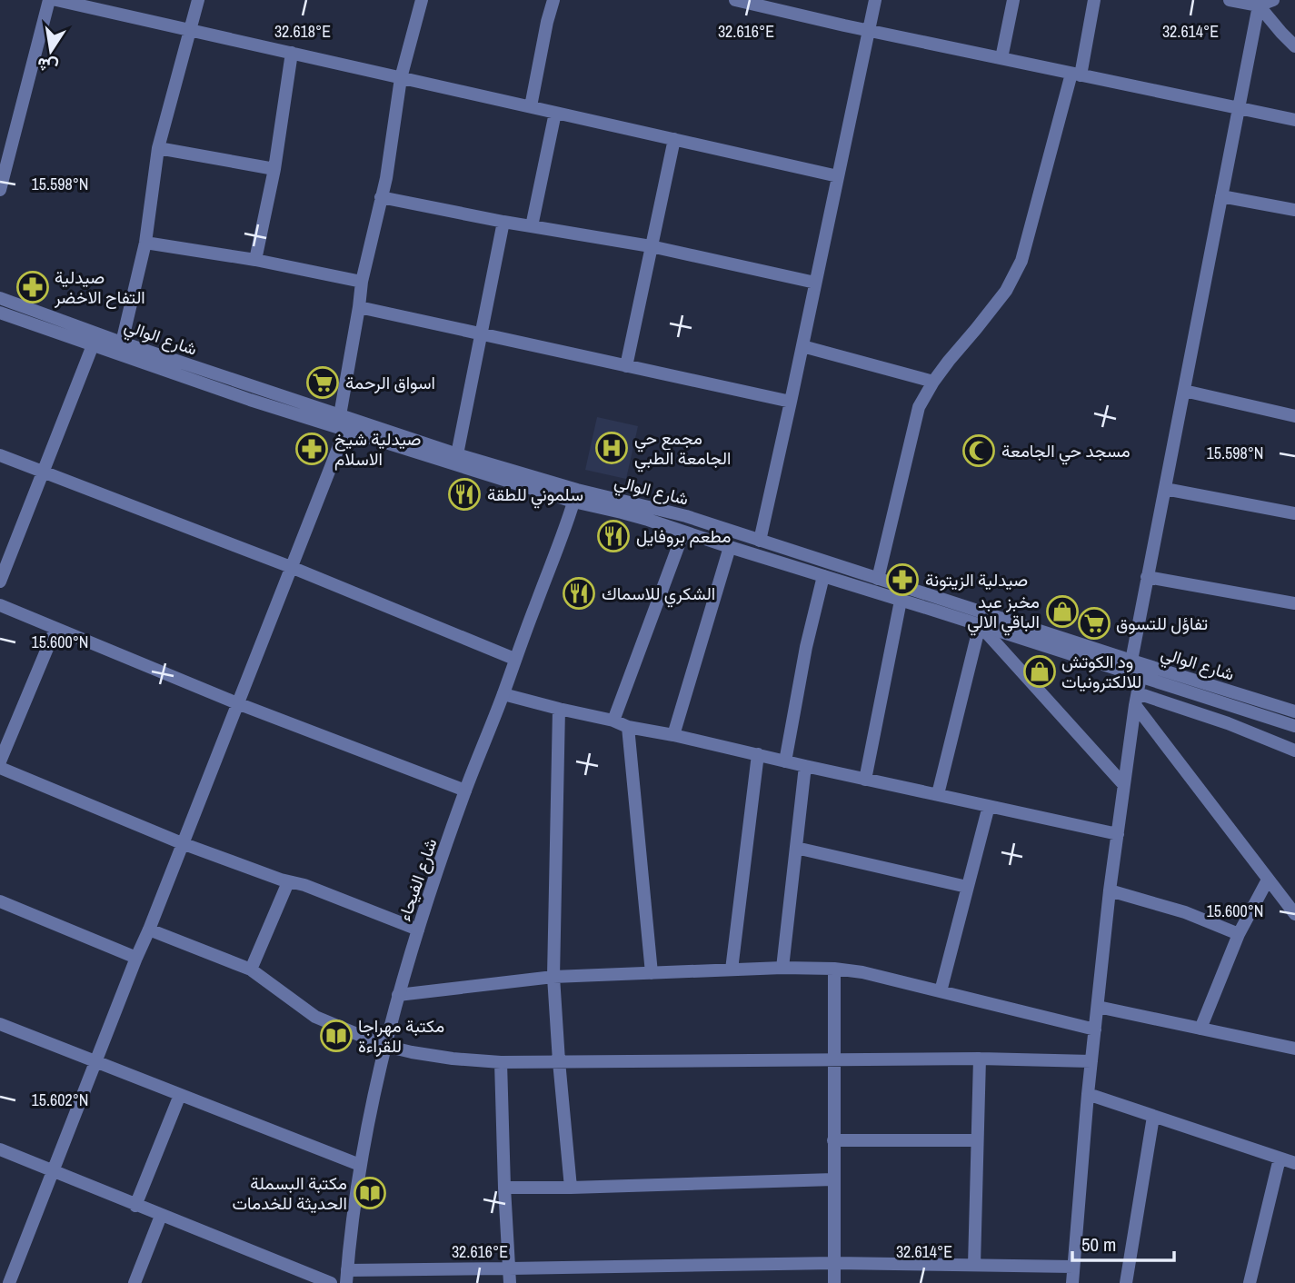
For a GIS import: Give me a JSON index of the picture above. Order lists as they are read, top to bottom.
{
  "streets": {
    "street": ["شارع الوالي", "شارع الفيحاء"]
  },
  "crossings": [
    ["شارع الوالي", "شارع الفيحاء"]
  ],
  "places": {
    "pharmacy": ["صيدلية التفاح الاخضر", "صيدلية شيخ الاسلام", "صيدلية الزيتونة"],
    "supermarket": ["اسواق الرحمة", "تفاؤل للتسوق"],
    "hospital": ["مجمع حي الجامعة الطبي"],
    "mosque": ["مسجد حي الجامعة"],
    "restaurant": ["سلموني للطقة", "مطعم بروفايل", "الشكري للاسماك"],
    "shop": ["مخبز عبد الباقي الالي", "ود الكوتش للالكترونيات"],
    "library": ["مكتبة مهراجا للقراءة", "مكتبة البسملة الحديثة للخدمات"]
  },
  "scale_bar": "50 m",
  "north": "bottom",
  "coordinates": [
    "32.618°E",
    "32.616°E",
    "32.614°E",
    "15.598°N",
    "15.600°N",
    "15.602°N"
  ]
}
